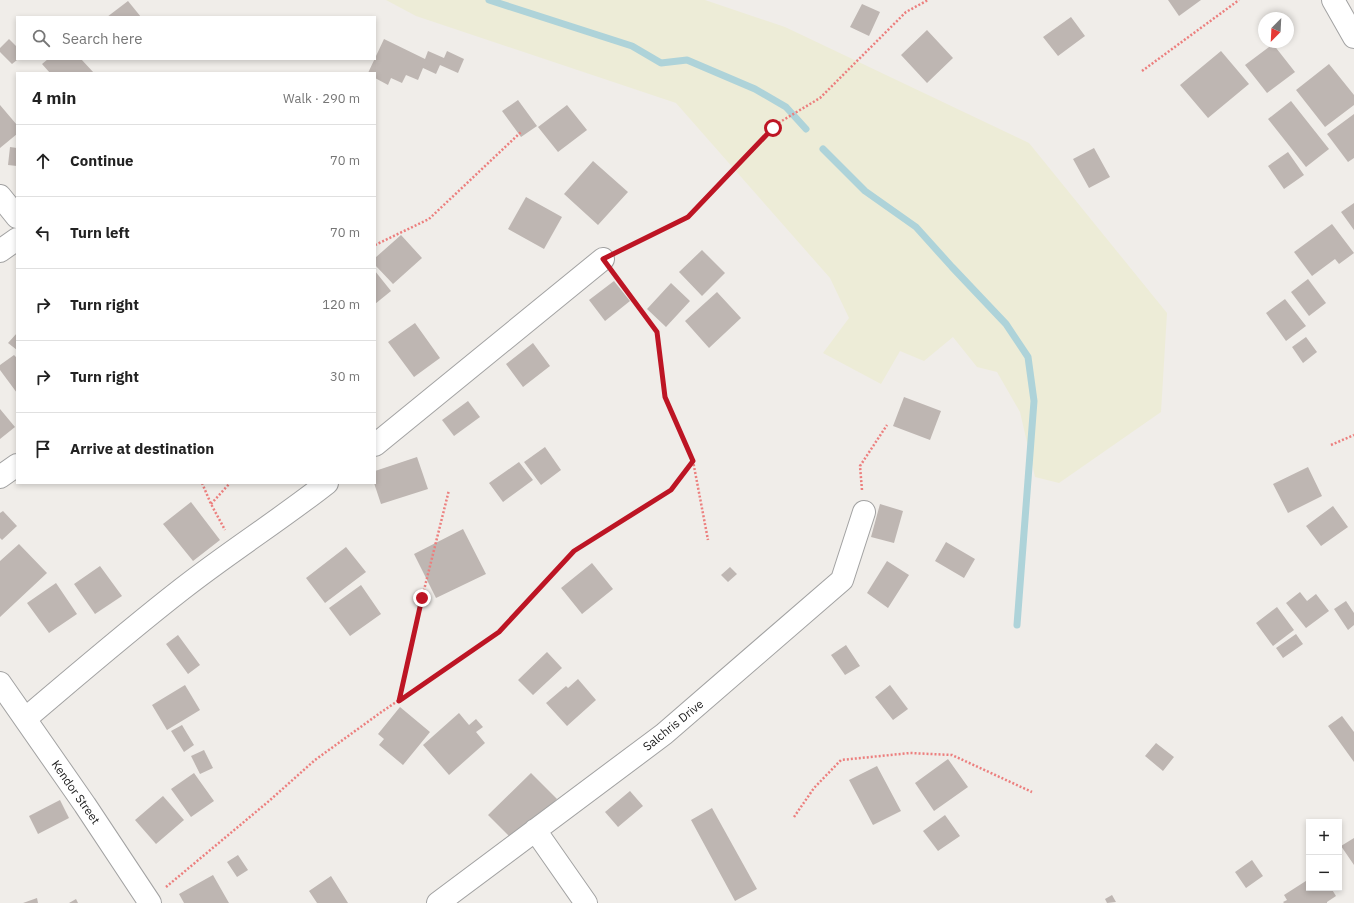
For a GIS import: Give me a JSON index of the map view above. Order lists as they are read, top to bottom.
{
  "streets": {
    "street": ["Salchris Drive", "Kendor Street"]
  },
  "north": "bottom left",
  "page": {
    "search": "Search here",
    "heading": ["4 min", "Walk · 290 m"],
    "list": [
      ["Continue", "70 m"],
      ["Turn left", "70 m"],
      ["Turn right", "120 m"],
      ["Turn right", "30 m"],
      "Arrive at destination"
    ],
    "map_buttons": ["+", "−"]
  }
}
